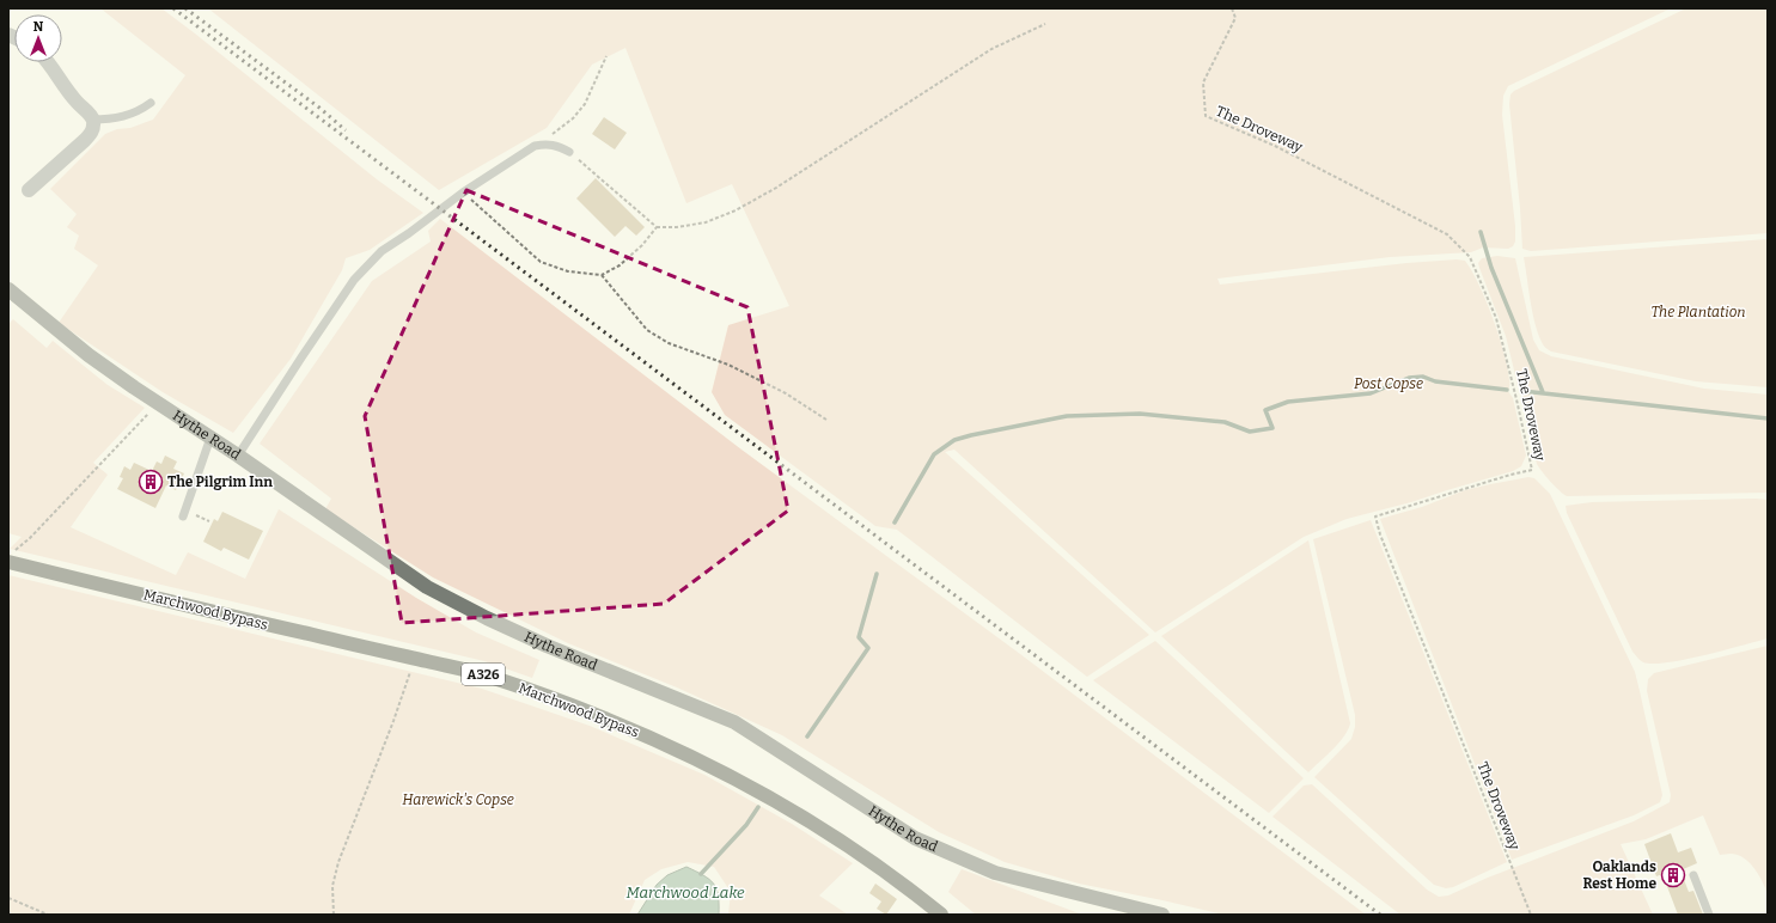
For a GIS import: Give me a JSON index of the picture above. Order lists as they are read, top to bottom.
{
  "streets": {
    "main road": ["Marchwood Bypass", "A326"],
    "street": ["Hythe Road"],
    "path": ["The Droveway"]
  },
  "water": ["Marchwood Lake"],
  "parks": ["The Plantation", "Post Copse", "Harewick's Copse"],
  "places": {
    "building": ["The Pilgrim Inn", "Oaklands Rest Home"]
  },
  "north": "top"
}
